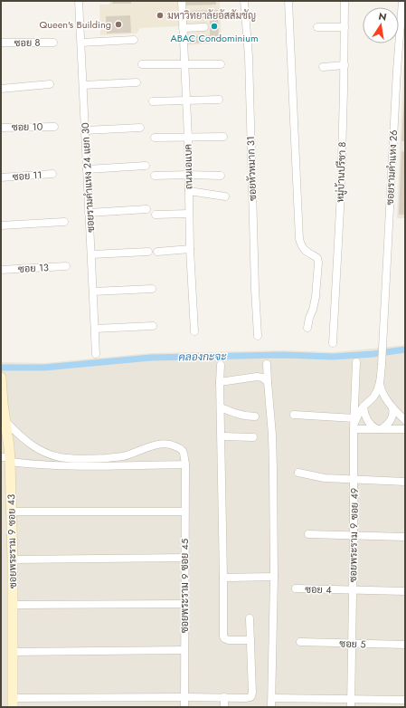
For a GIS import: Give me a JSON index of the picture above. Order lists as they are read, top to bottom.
{
  "streets": {
    "street": [
      "ซอย 8",
      "ซอย 10",
      "ถนนเอแบค",
      "ซอยรามคำแหง 26",
      "ซอยหัวหมาก 31",
      "หมู่บ้านปรีชา 8",
      "ซอย 11",
      "ซอยรามคำแหง 24 แยก 30",
      "ซอย 13",
      "ซอยพระราม 9 ซอย 49",
      "ซอยพระราม 9 ซอย 43",
      "ซอยพระราม 9 ซอย 45",
      "ซอย 4",
      "ซอย 5"
    ]
  },
  "crossings": [
    ["ซอยพระราม 9 ซอย 49", "ซอย 4"],
    ["ซอยพระราม 9 ซอย 49", "ซอย 5"]
  ],
  "water": ["คลองกะจะ"],
  "places": ["มหาวิทยาลัยอัสสัมชัญ", "Queen's Building", "ABAC Condominium"],
  "north": "top"
}
